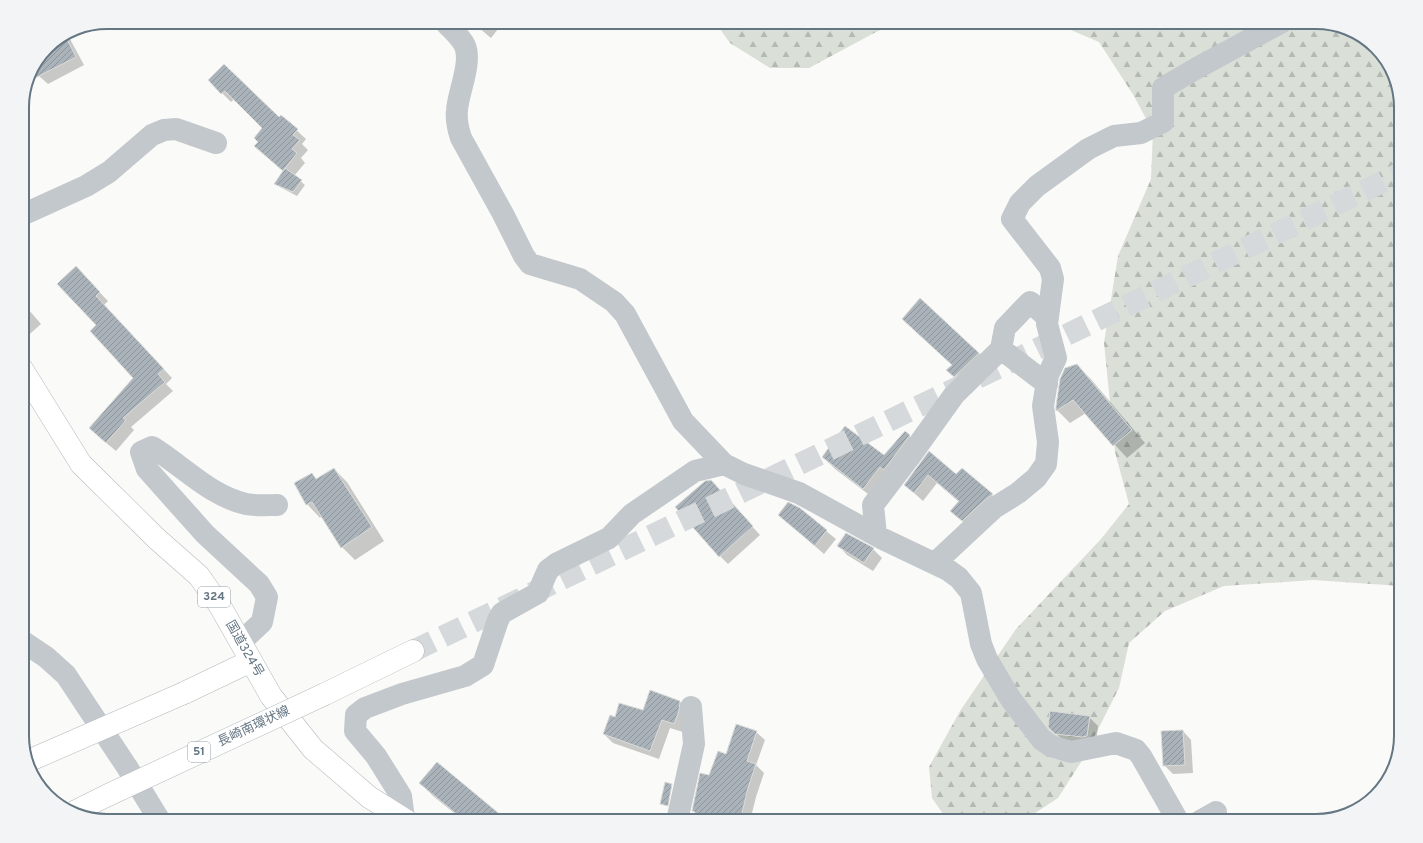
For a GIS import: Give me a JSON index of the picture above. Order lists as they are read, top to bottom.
{
  "streets": {
    "highway": [
      "324",
      "国道324号",
      "長崎南環状線",
      "51"
    ]
  }
}
